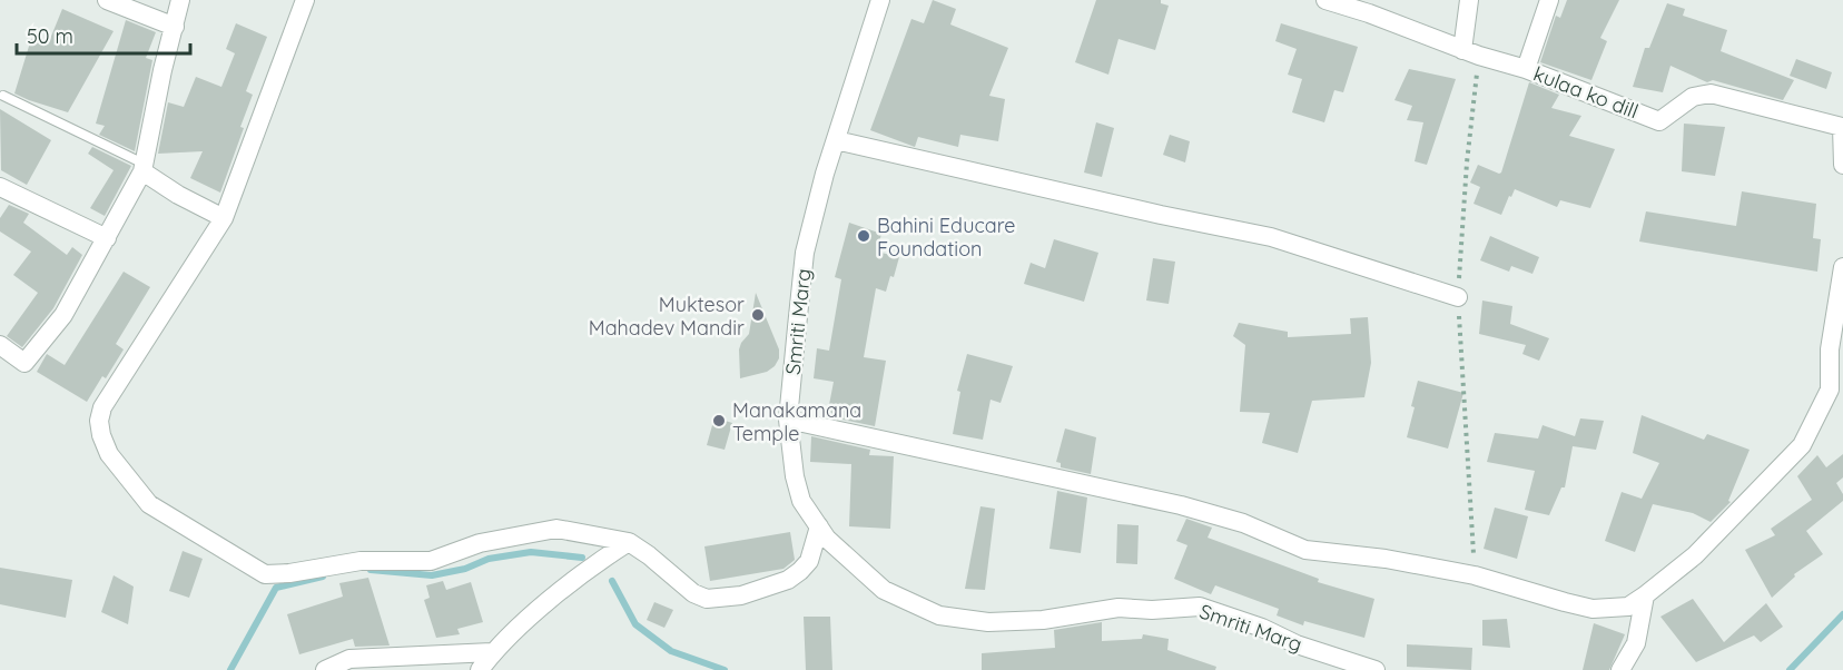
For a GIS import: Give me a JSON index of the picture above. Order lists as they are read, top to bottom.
{
  "streets": {
    "street": ["kulaa ko dill", "Smriti Marg"]
  },
  "places": ["Bahini Educare Foundation", "Muktesor Mahadev Mandir", "Manakamana Temple"],
  "scale_bar": "50 m"
}
